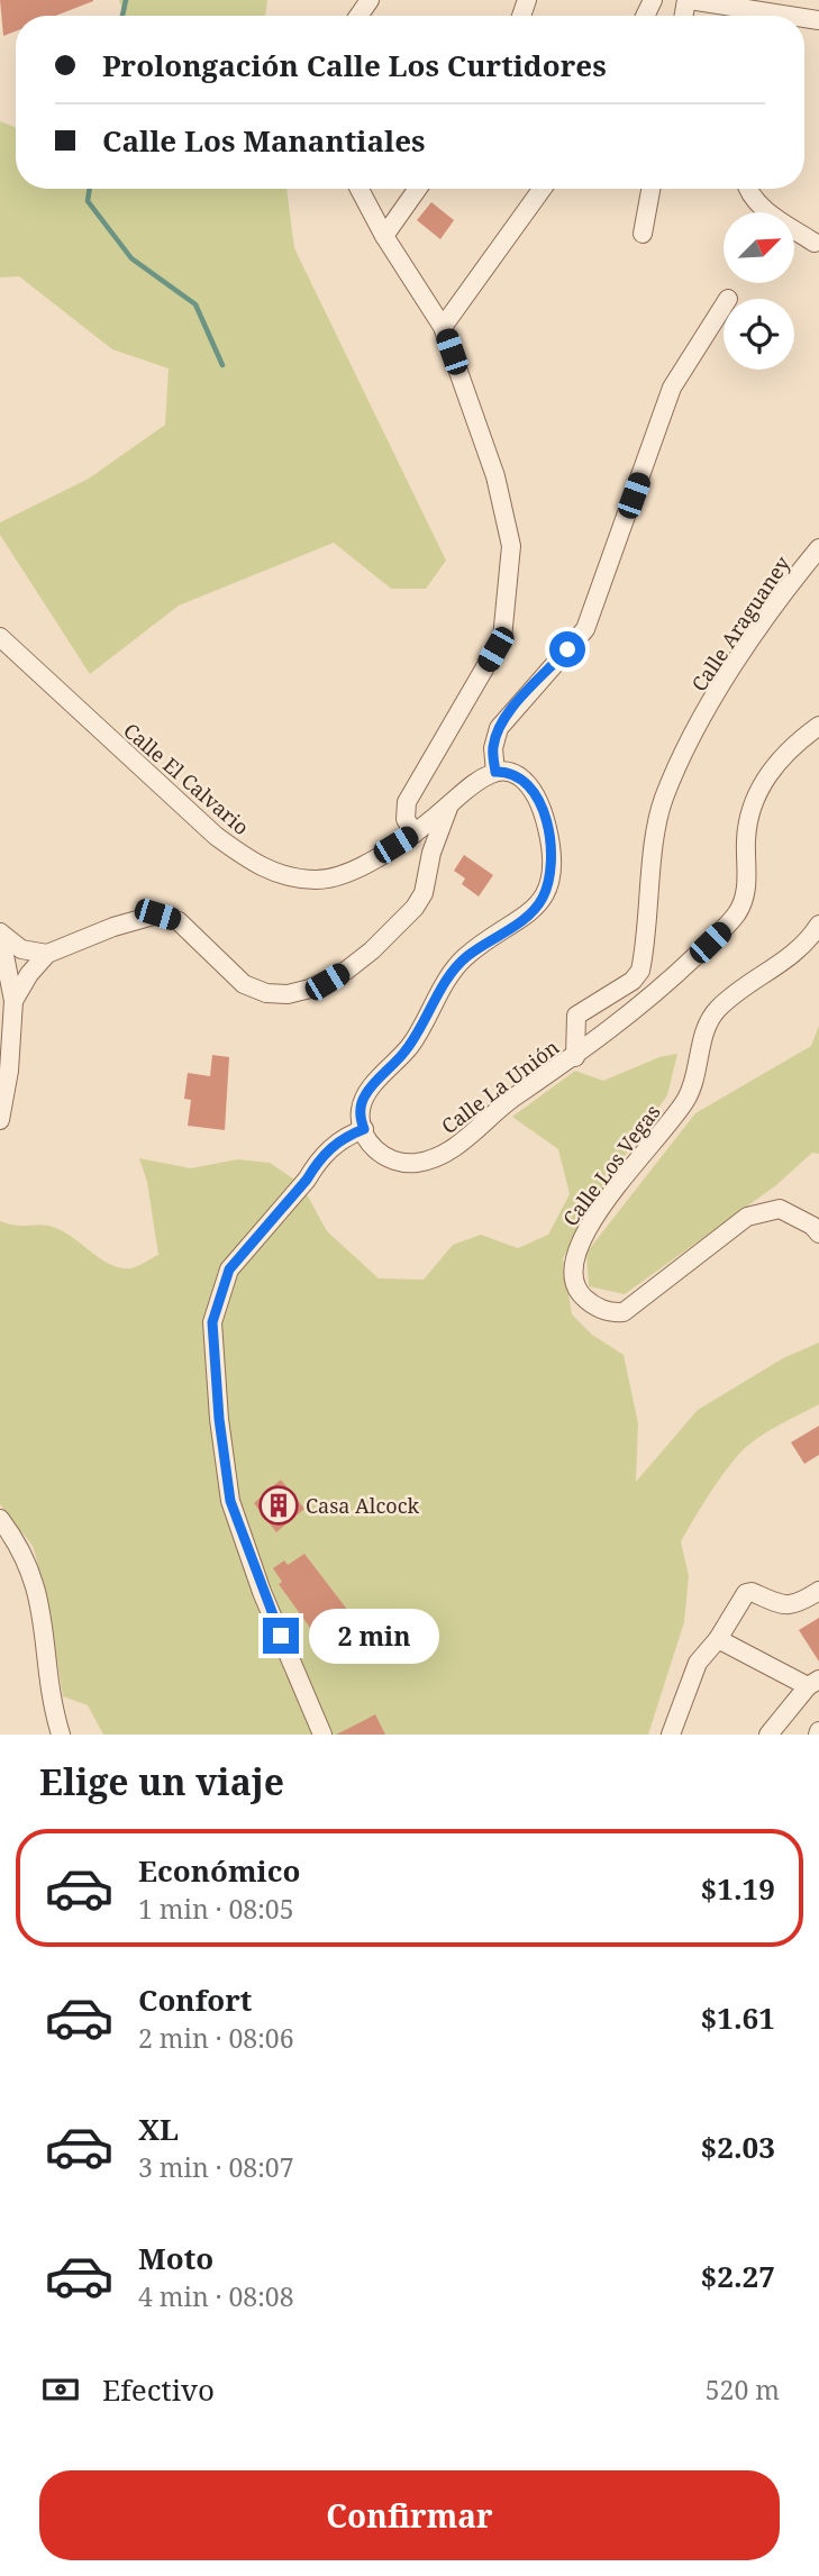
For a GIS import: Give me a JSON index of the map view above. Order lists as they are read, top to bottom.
{
  "streets": {
    "street": [
      "Calle Araguaney",
      "Calle El Calvario",
      "Calle La Unión",
      "Calle Los Vegas"
    ]
  },
  "crossings": [
    ["Calle Araguaney", "Calle La Unión"]
  ],
  "places": {
    "building": ["Casa Alcock"]
  },
  "north": "top right",
  "page": {
    "banner": ["Prolongación Calle Los Curtidores", "Calle Los Manantiales"],
    "bubble": "2 min",
    "heading": "Elige un viaje",
    "list": [
      {
        "name": "Económico",
        "note": "1 min · 08:05",
        "value": "$1.19"
      },
      {
        "name": "Confort",
        "note": "2 min · 08:06",
        "value": "$1.61"
      },
      {
        "name": "XL",
        "note": "3 min · 08:07",
        "value": "$2.03"
      },
      {
        "name": "Moto",
        "note": "4 min · 08:08",
        "value": "$2.27"
      }
    ],
    "pay": ["Efectivo", "520 m"],
    "buttons": "Confirmar"
  }
}
